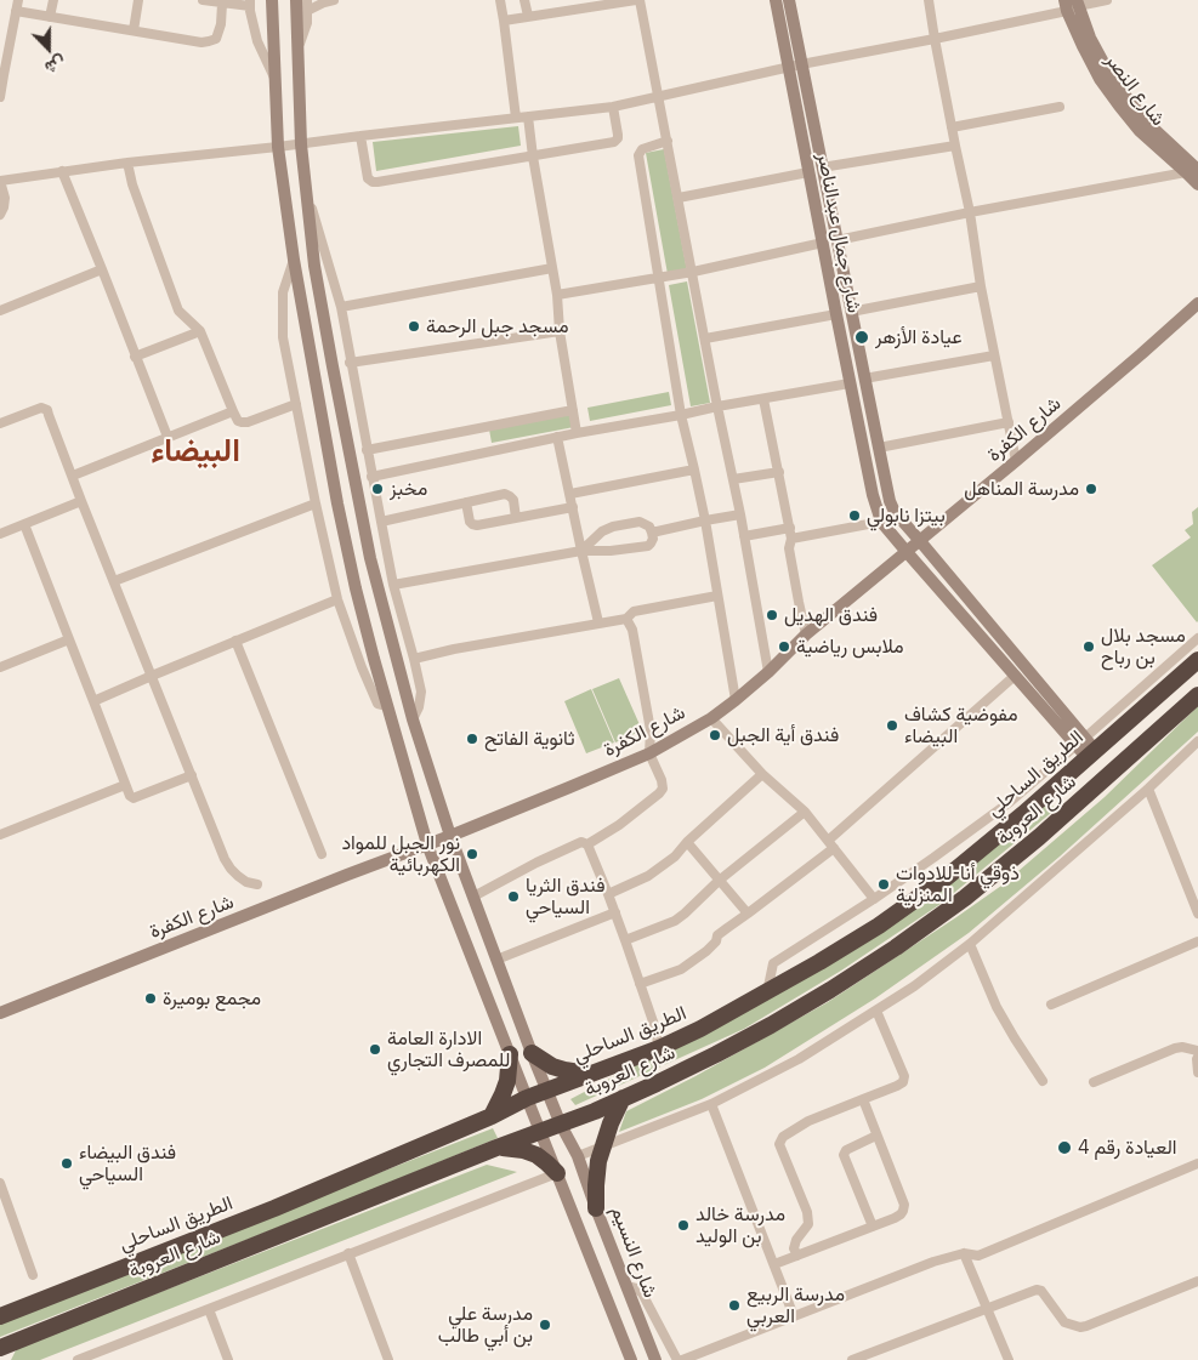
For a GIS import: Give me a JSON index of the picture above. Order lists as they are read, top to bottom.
{
  "streets": {
    "highway": ["الطريق الساحلي", "شارع العروبة"],
    "street": [
      "شارع النصر",
      "شارع جمال عبدالناصر",
      "شارع الكفرة",
      "شارع النسيم"
    ]
  },
  "crossings": [
    ["شارع جمال عبدالناصر", "شارع الكفرة"],
    ["شارع جمال عبدالناصر", "الطريق الساحلي"],
    ["شارع الكفرة", "شارع النسيم"],
    ["الطريق الساحلي", "شارع النسيم"],
    ["شارع العروبة", "شارع النسيم"]
  ],
  "districts": ["البيضاء"],
  "places": [
    "مسجد جبل الرحمة",
    "عيادة الأزهر",
    "مخبز",
    "مدرسة المناهل",
    "بيتزا نابولي",
    "فندق الهديل",
    "ملابس رياضية",
    "مسجد بلال بن رباح",
    "مفوضية كشاف البيضاء",
    "فندق أية الجبل",
    "ثانوية الفاتح",
    "نور الجبل للمواد الكهربائية",
    "ذوقي أنا-للادوات المنزلية",
    "فندق الثريا السياحي",
    "مجمع بوميرة",
    "الادارة العامة للمصرف التجاري",
    "العيادة رقم 4",
    "فندق البيضاء السياحي",
    "مدرسة خالد بن الوليد",
    "مدرسة الربيع العربي",
    "مدرسة علي بن أبي طالب"
  ],
  "north": "bottom"
}
